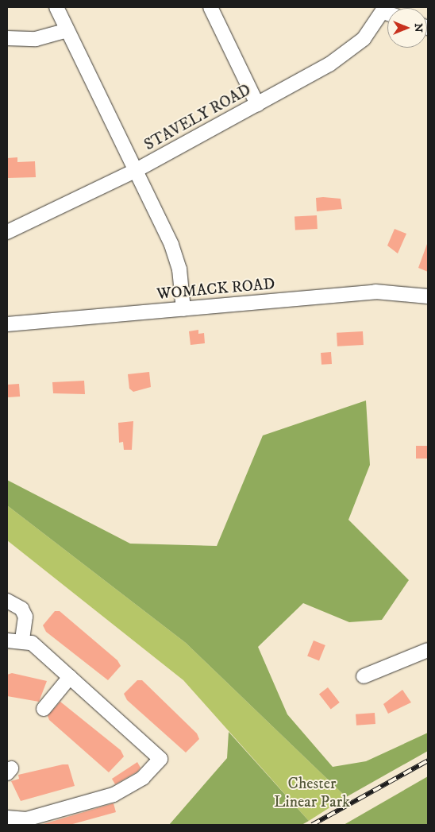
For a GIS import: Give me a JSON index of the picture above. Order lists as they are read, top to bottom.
{
  "streets": {
    "street": ["STAVELY ROAD", "WOMACK ROAD"]
  },
  "parks": ["Chester Linear Park"],
  "north": "right"
}
